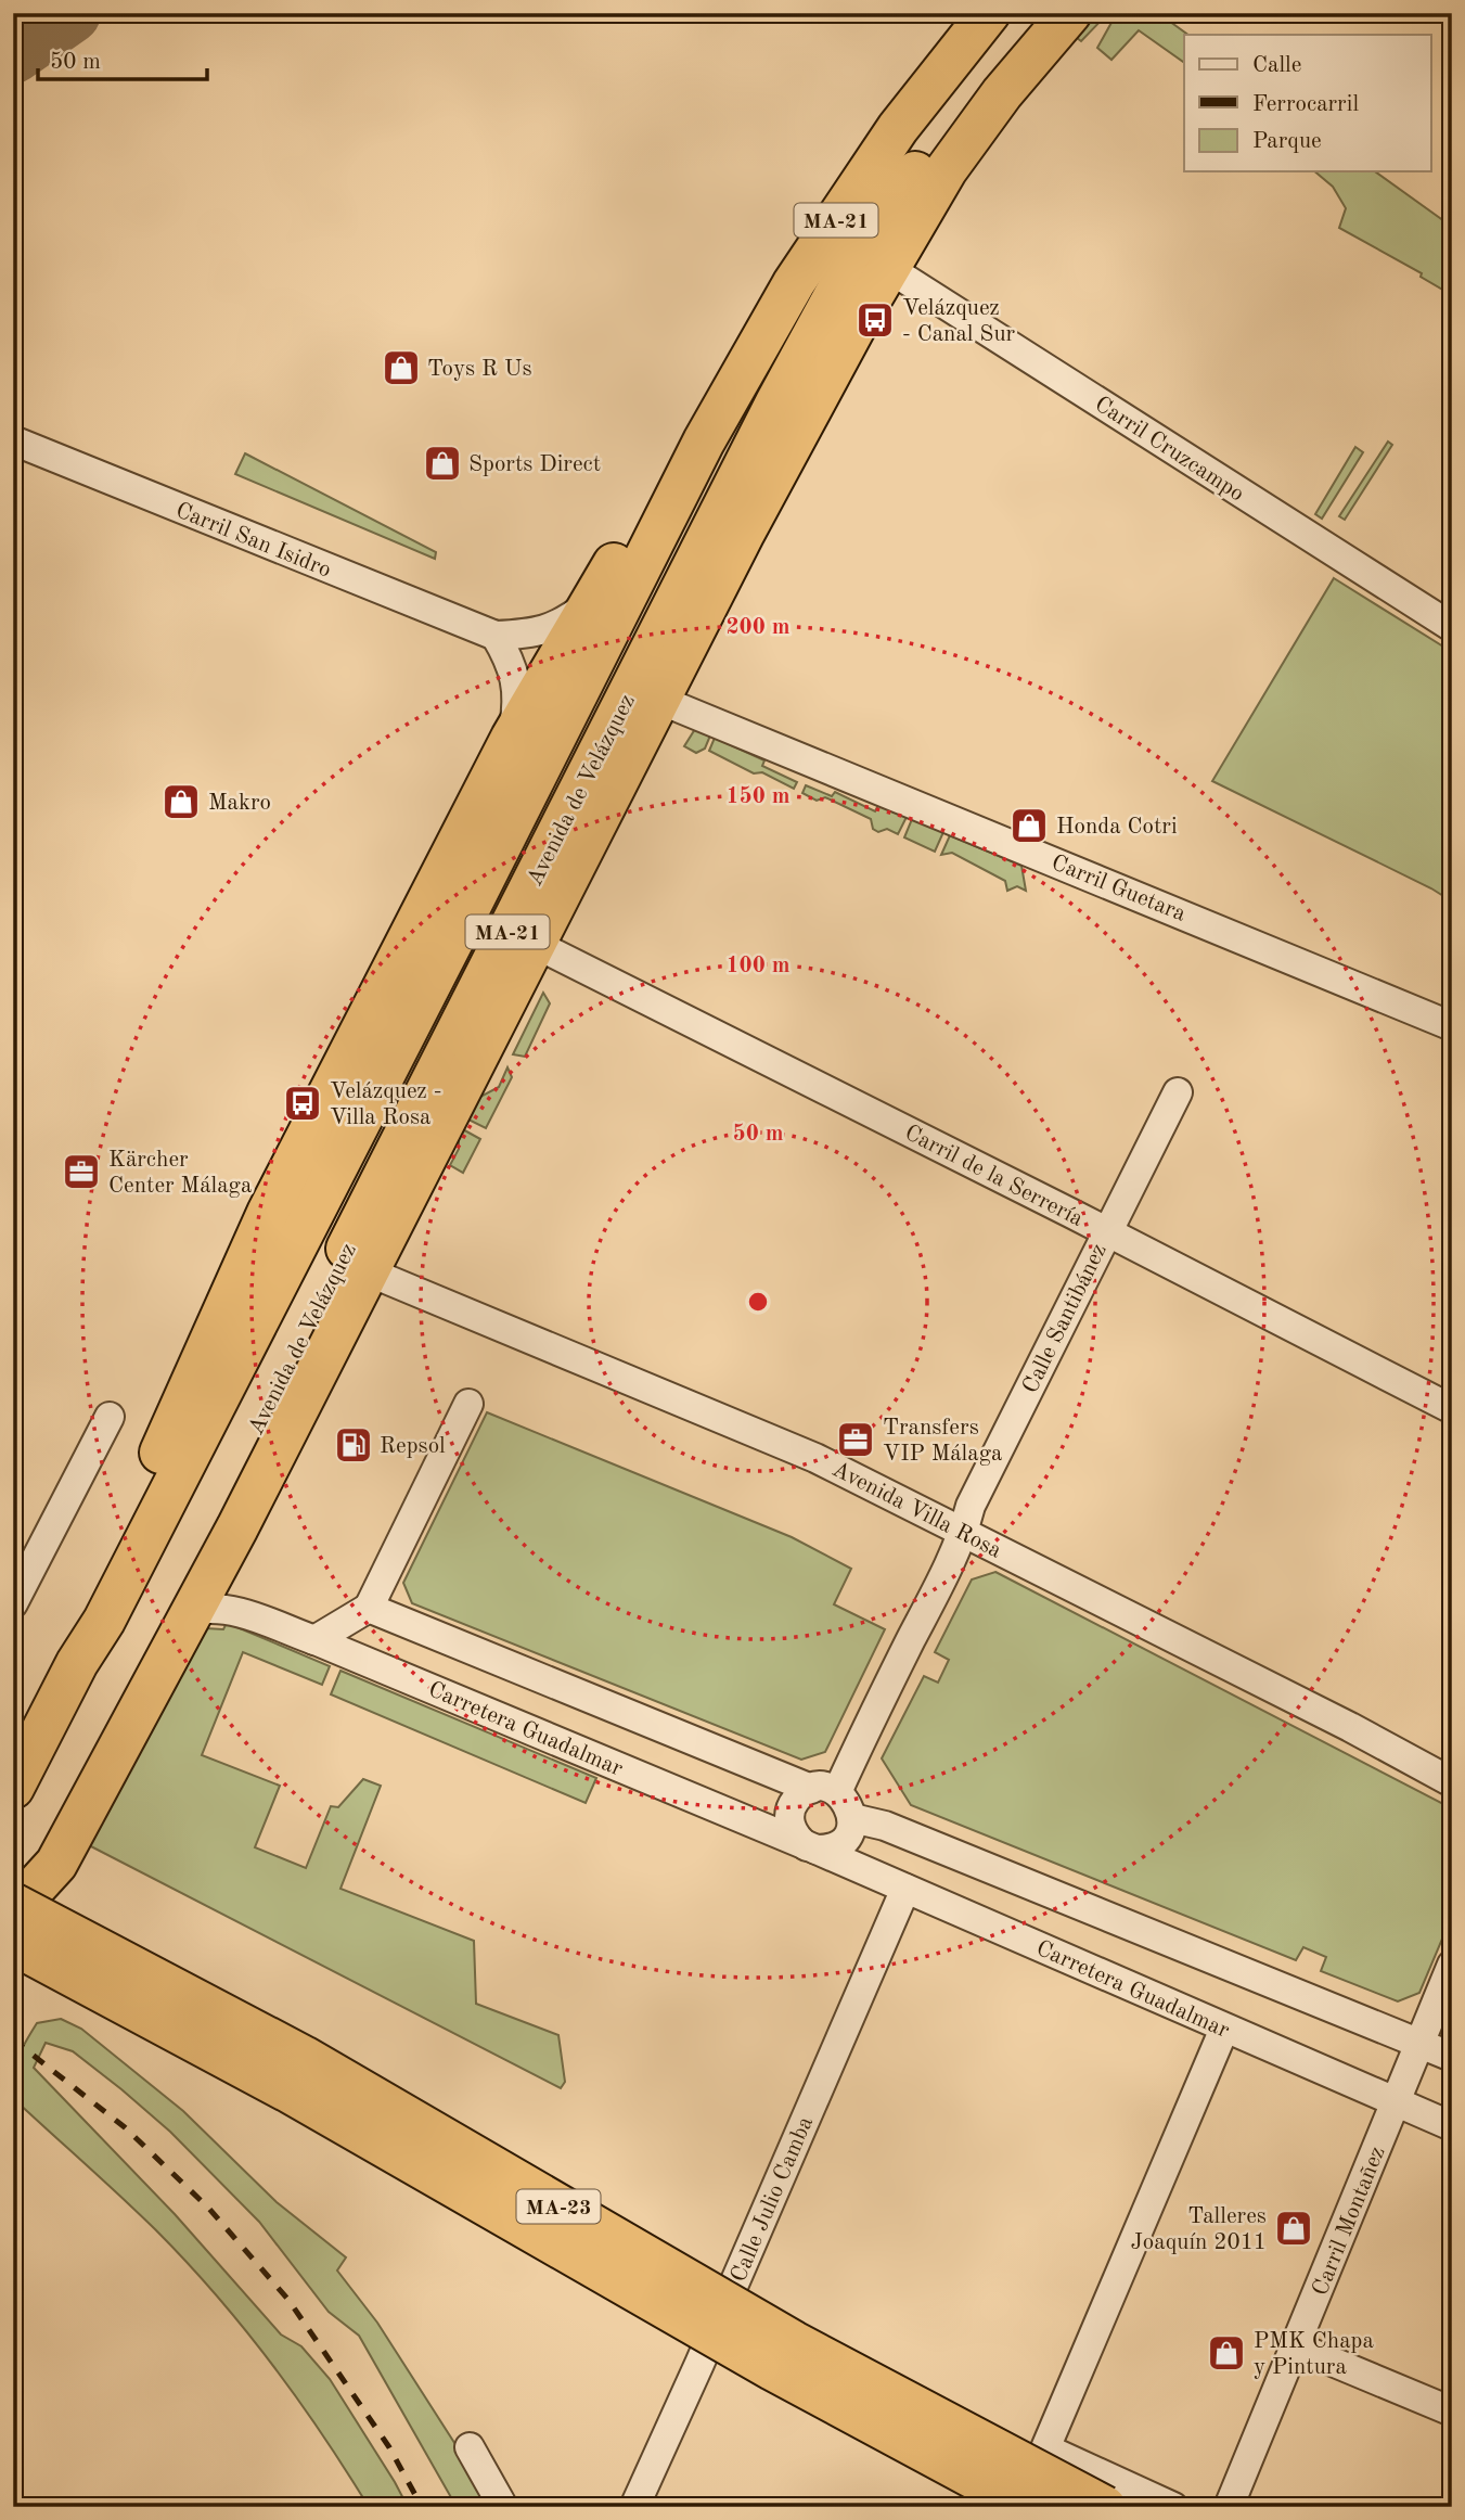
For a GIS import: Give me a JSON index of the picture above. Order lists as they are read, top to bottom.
{
  "streets": {
    "highway": ["MA-21", "Avenida de Velázquez", "MA-23"],
    "street": [
      "Carril Cruzcampo",
      "Carril San Isidro",
      "Carril Guetara",
      "Carril de la Serrería",
      "Calle Santibánez",
      "Avenida Villa Rosa",
      "Carretera Guadalmar",
      "Calle Julio Camba",
      "Carril Montañez"
    ]
  },
  "crossings": [
    ["Avenida de Velázquez", "MA-23"],
    ["Carril de la Serrería", "Calle Santibánez"],
    ["Calle Santibánez", "Avenida Villa Rosa"],
    ["Calle Santibánez", "Carretera Guadalmar"],
    ["Carretera Guadalmar", "Calle Julio Camba"],
    ["Carretera Guadalmar", "Carril Montañez"]
  ],
  "places": {
    "bus stop": ["Velázquez - Canal Sur", "Velázquez - Villa Rosa"],
    "shop": [
      "Toys R Us",
      "Sports Direct",
      "Makro",
      "Honda Cotri",
      "Talleres Joaquín 2011",
      "PMK Chapa y Pintura"
    ],
    "office": ["Kärcher Center Málaga", "Transfers VIP Málaga"],
    "fuel station": ["Repsol"]
  },
  "legend": ["Calle", "Ferrocarril", "Parque"],
  "scale_bar": "50 m",
  "rings": [
    "200 m",
    "150 m",
    "100 m",
    "50 m"
  ]
}
